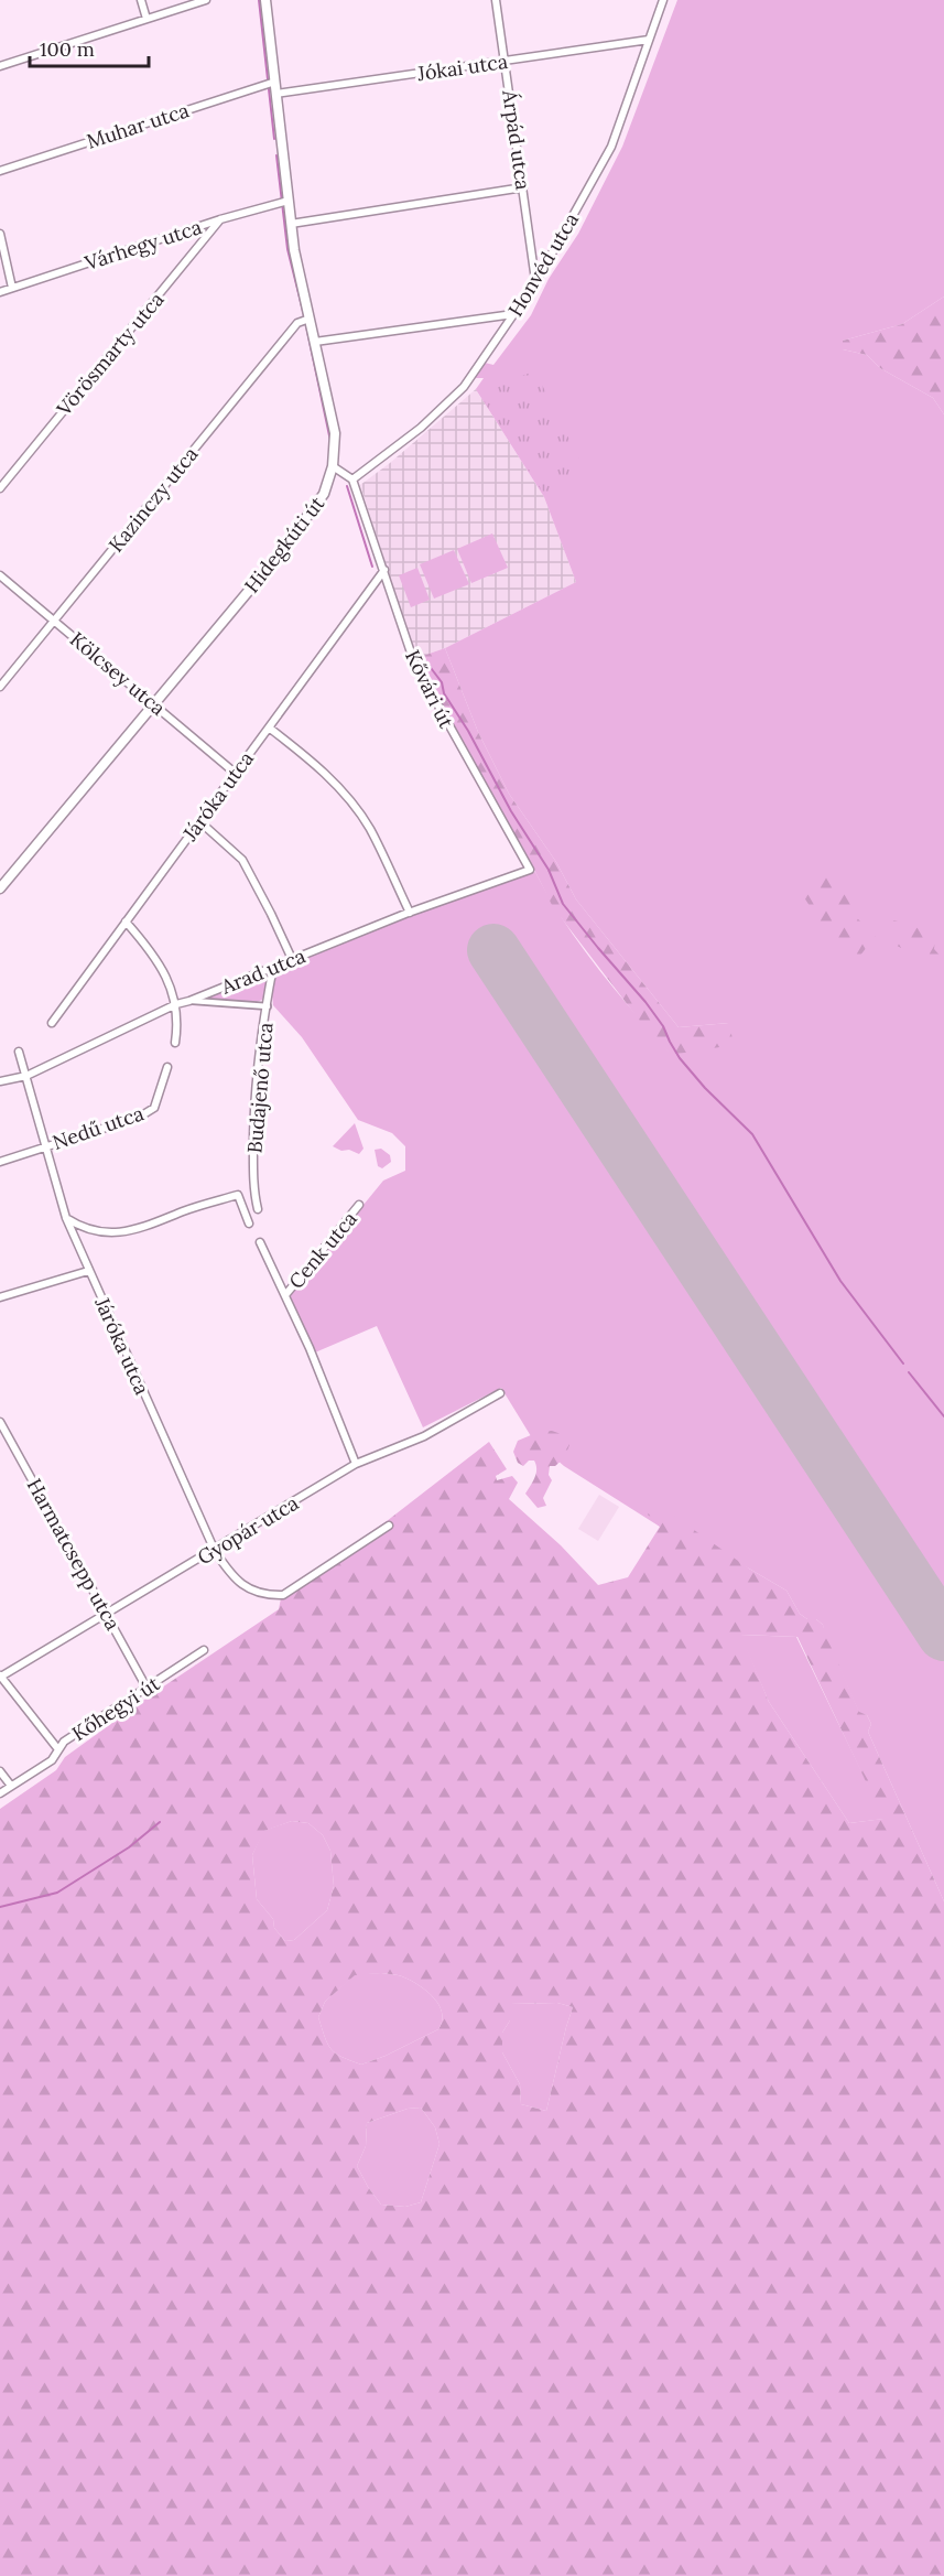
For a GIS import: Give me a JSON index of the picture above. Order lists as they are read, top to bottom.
{
  "streets": {
    "main road": ["Hidegkúti út"],
    "street": [
      "Jókai utca",
      "Muhar utca",
      "Árpád utca",
      "Várhegy utca",
      "Honvéd utca",
      "Vörösmarty utca",
      "Kazinczy utca",
      "Kölcsey utca",
      "Kővári út",
      "Járóka utca",
      "Arad utca",
      "Budajenő utca",
      "Nedű utca",
      "Cenk utca",
      "Gyopár utca",
      "Harmatcsepp utca",
      "Kőhegyi út"
    ]
  },
  "crossings": [
    ["Jókai utca", "Árpád utca"],
    ["Jókai utca", "Honvéd utca"],
    ["Jókai utca", "Hidegkúti út"],
    ["Muhar utca", "Hidegkúti út"],
    ["Árpád utca", "Honvéd utca"],
    ["Várhegy utca", "Vörösmarty utca"],
    ["Várhegy utca", "Hidegkúti út"],
    ["Honvéd utca", "Kővári út"],
    ["Kazinczy utca", "Hidegkúti út"],
    ["Kazinczy utca", "Kölcsey utca"],
    ["Hidegkúti út", "Kölcsey utca"],
    ["Kölcsey utca", "Járóka utca"],
    ["Kővári út", "Járóka utca"],
    ["Kővári út", "Arad utca"],
    ["Járóka utca", "Arad utca"],
    ["Járóka utca", "Nedű utca"],
    ["Járóka utca", "Gyopár utca"],
    ["Arad utca", "Budajenő utca"],
    ["Gyopár utca", "Harmatcsepp utca"],
    ["Harmatcsepp utca", "Kőhegyi út"]
  ],
  "scale_bar": "100 m"
}
